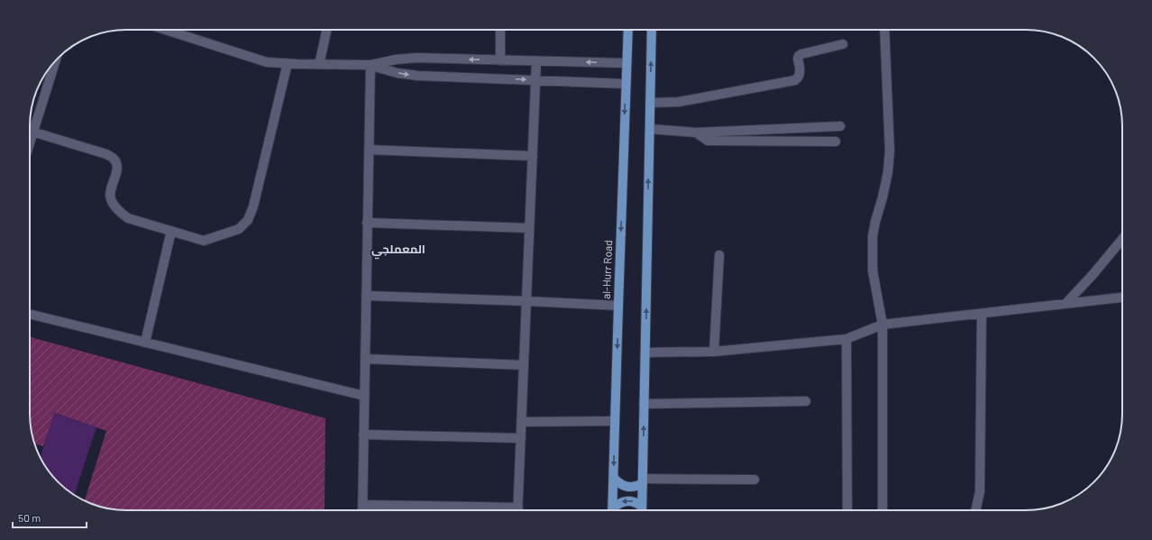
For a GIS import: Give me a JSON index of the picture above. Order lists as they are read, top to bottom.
{
  "streets": {
    "main road": ["al-Hurr Road"]
  },
  "districts": ["المعملجي"],
  "scale_bar": "50 m"
}
